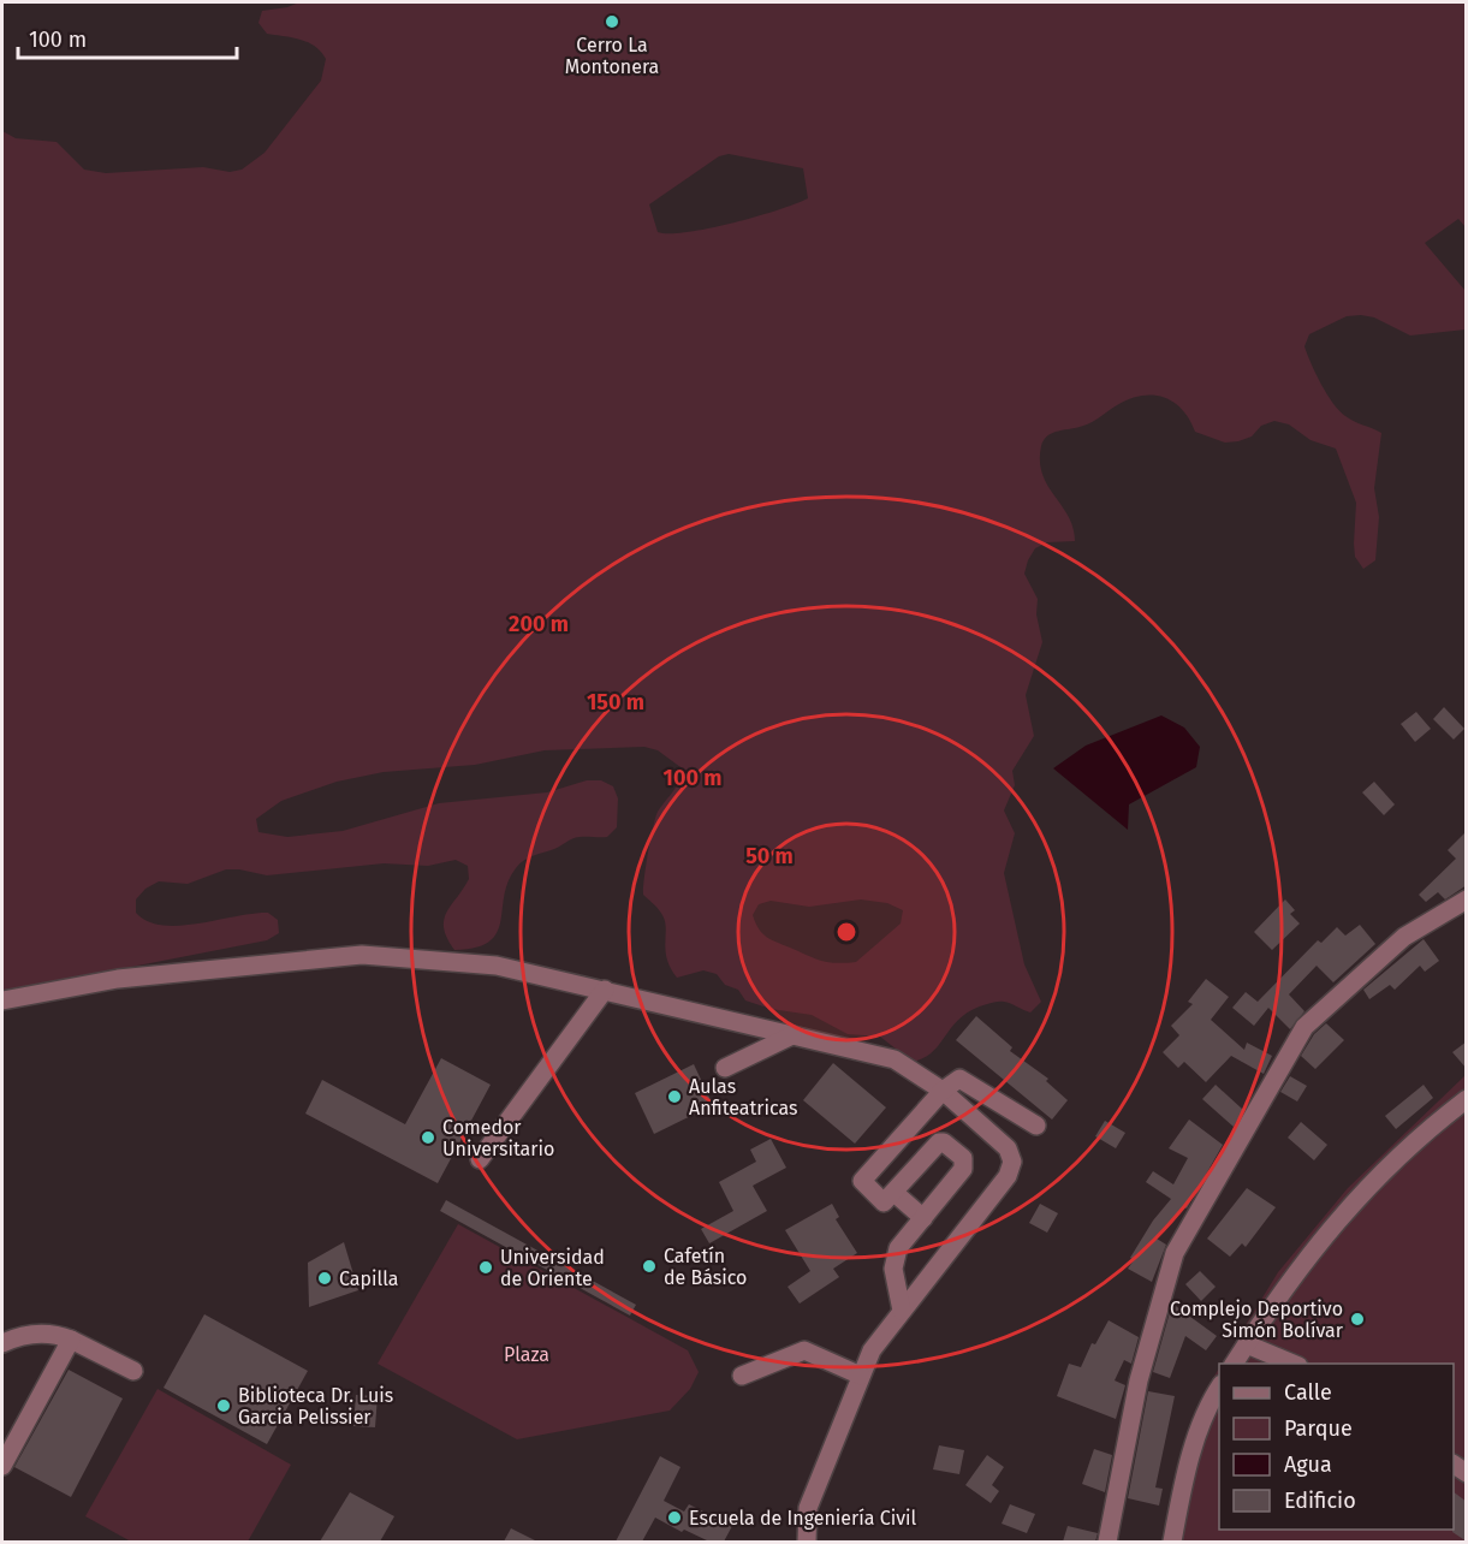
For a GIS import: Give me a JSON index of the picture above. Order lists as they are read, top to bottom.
{
  "parks": ["Plaza"],
  "places": [
    "Cerro La Montonera",
    "Aulas Anfiteatricas",
    "Comedor Universitario",
    "Cafetín de Básico",
    "Universidad de Oriente",
    "Capilla",
    "Complejo Deportivo Simón Bolívar",
    "Biblioteca Dr. Luis Garcia Pelissier",
    "Escuela de Ingeniería Civil"
  ],
  "legend": [
    "Calle",
    "Parque",
    "Agua",
    "Edificio"
  ],
  "scale_bar": "100 m",
  "rings": [
    "200 m",
    "150 m",
    "100 m",
    "50 m"
  ]
}
